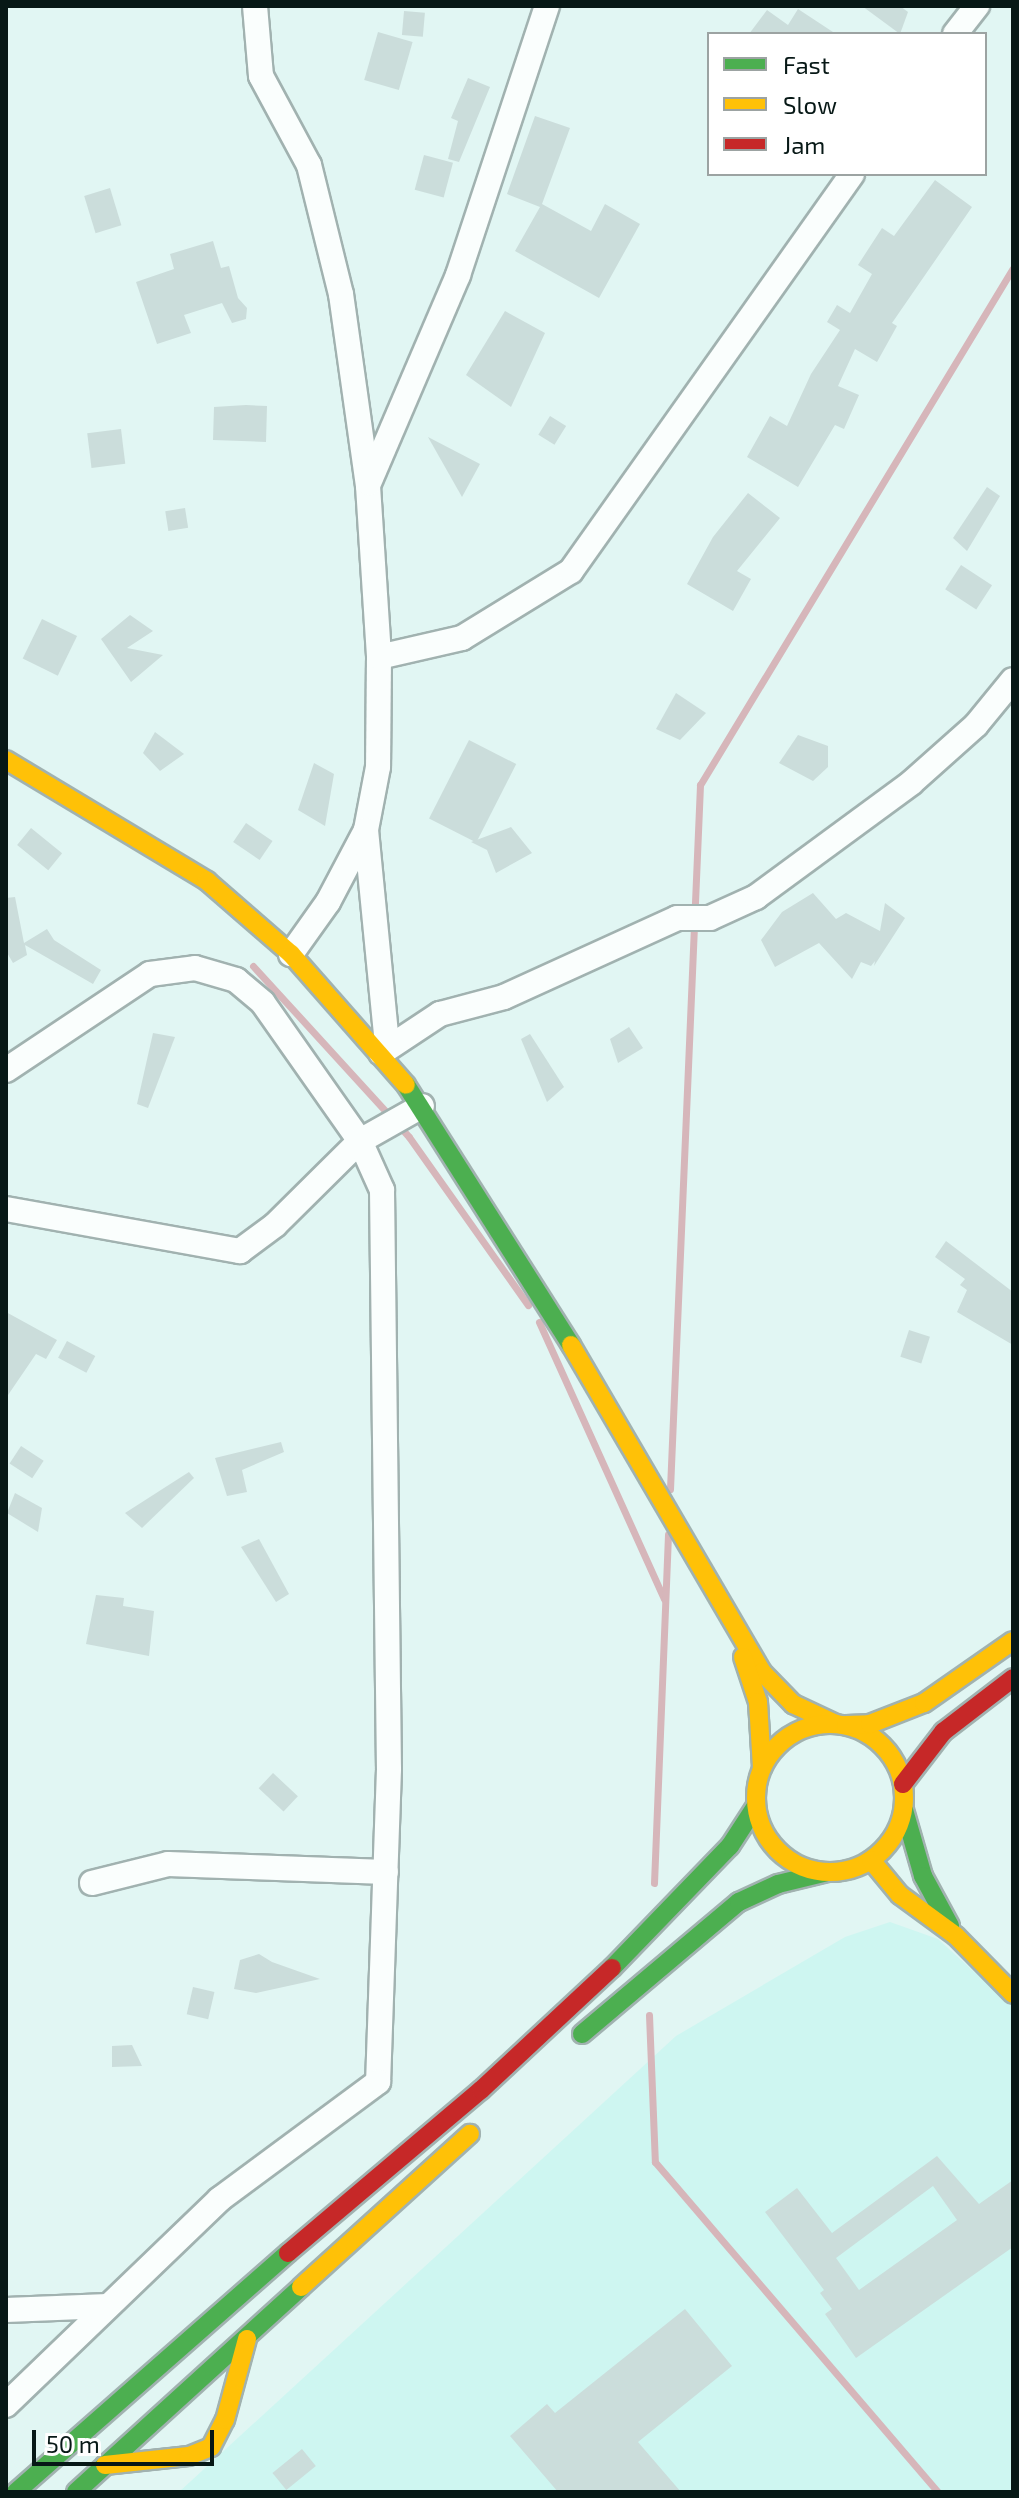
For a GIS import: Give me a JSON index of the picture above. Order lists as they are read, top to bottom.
{
  "legend": ["Fast", "Slow", "Jam"],
  "scale_bar": "50 m"
}
